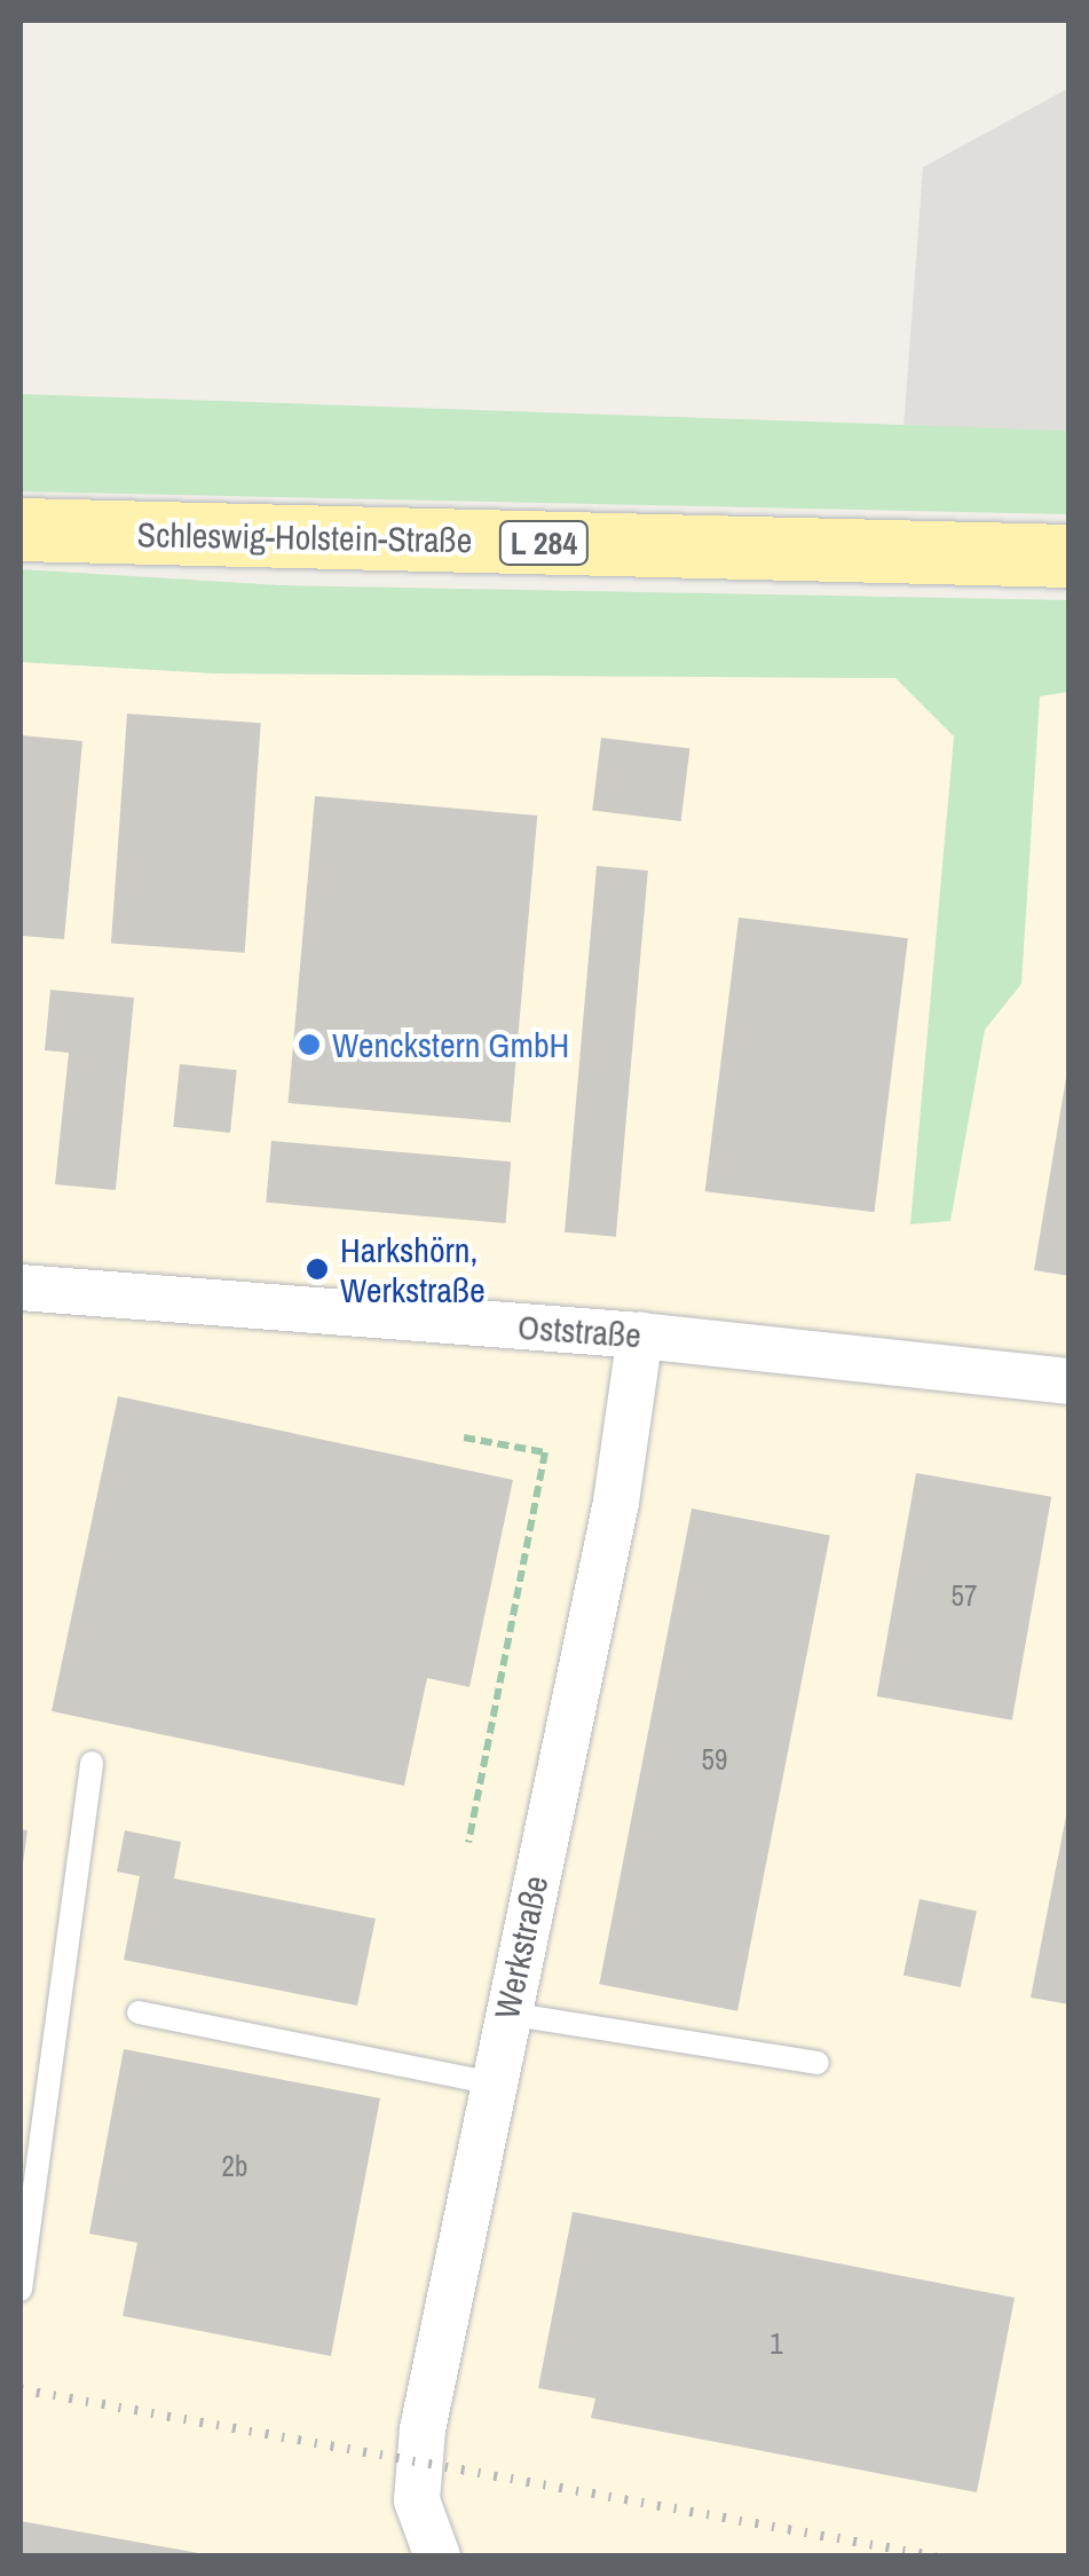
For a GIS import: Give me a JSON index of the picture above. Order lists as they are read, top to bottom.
{
  "streets": {
    "main road": ["Schleswig-Holstein-Straße", "L 284"],
    "street": ["Oststraße", "Werkstraße"]
  },
  "crossings": [
    ["Oststraße", "Werkstraße"]
  ],
  "places": ["Wenckstern GmbH", "Harkshörn, Werkstraße"],
  "house_numbers": [
    "57",
    "59",
    "2b",
    "1"
  ]
}
